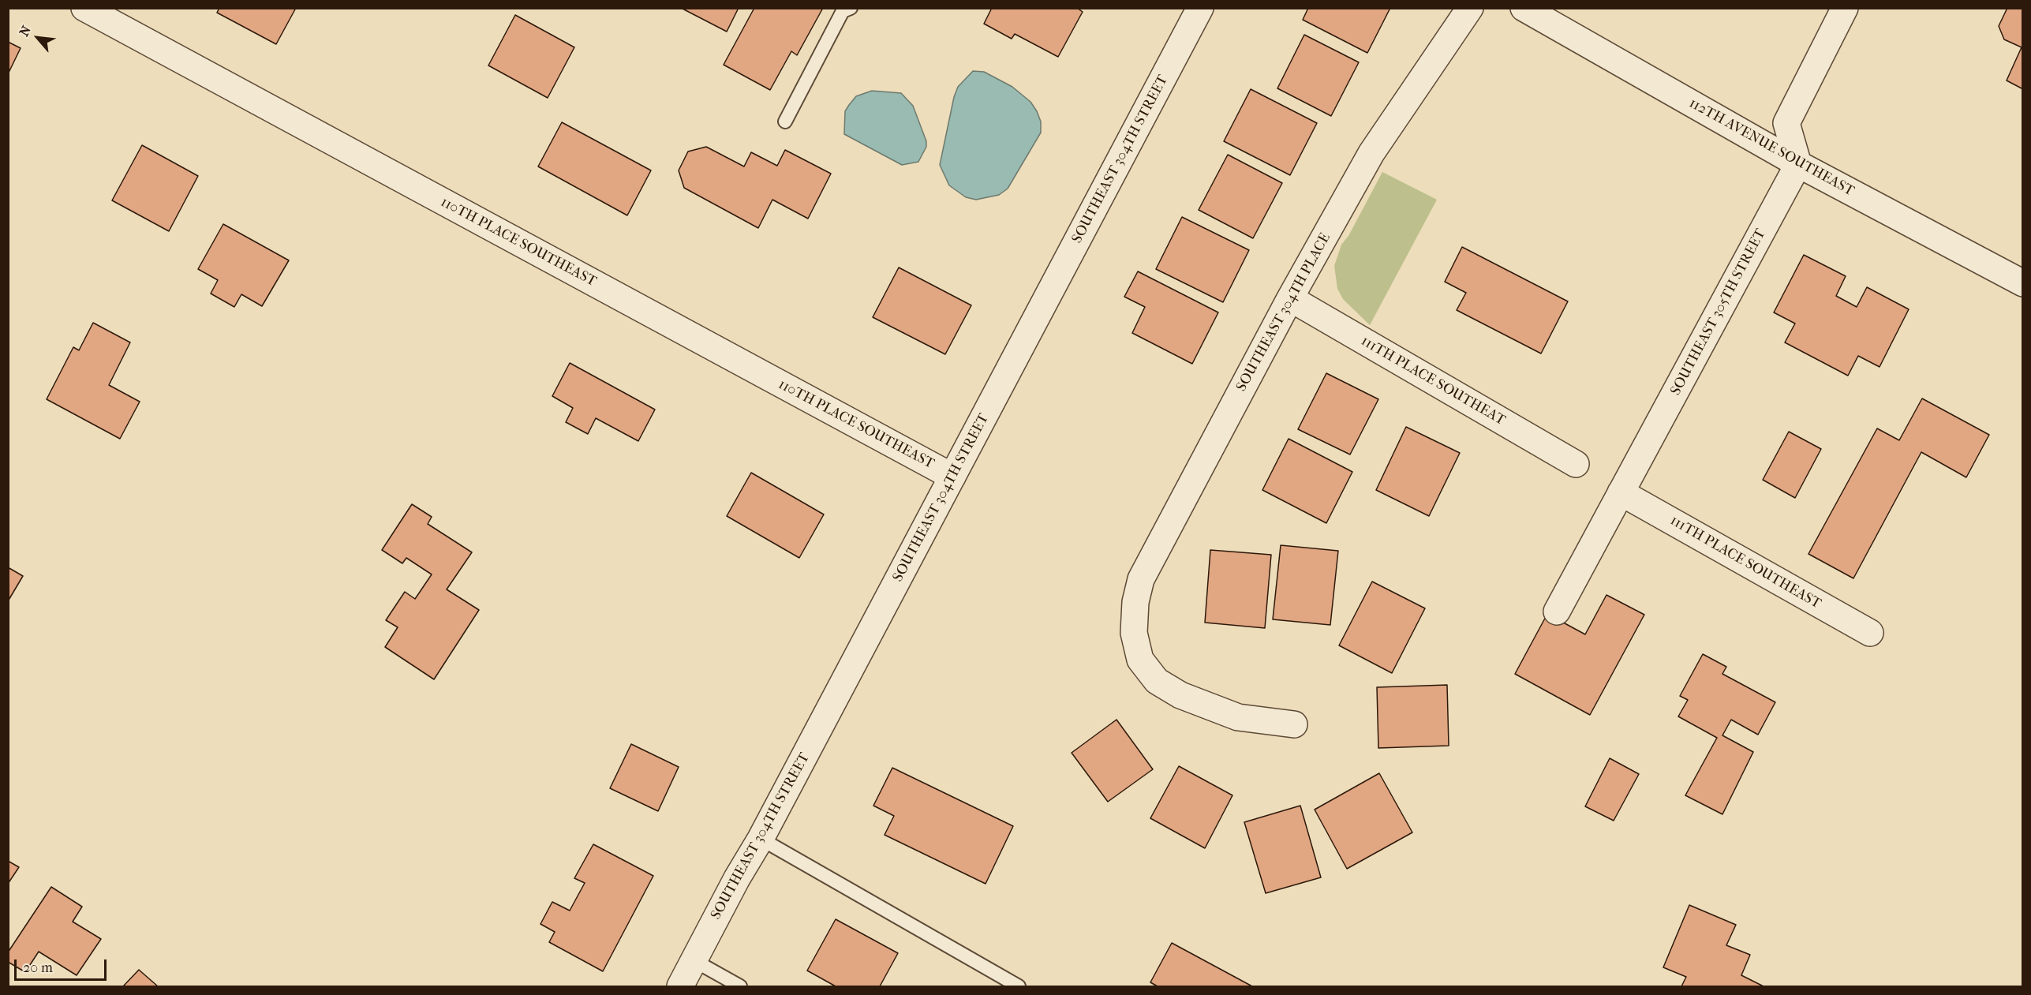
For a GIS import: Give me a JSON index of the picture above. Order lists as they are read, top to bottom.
{
  "streets": {
    "street": [
      "112TH AVENUE SOUTHEAST",
      "SOUTHEAST 304TH STREET",
      "110TH PLACE SOUTHEAST",
      "SOUTHEAST 304TH PLACE",
      "SOUTHEAST 305TH STREET",
      "111TH PLACE SOUTHEAT",
      "111TH PLACE SOUTHEAST"
    ]
  },
  "crossings": [
    ["112TH AVENUE SOUTHEAST", "SOUTHEAST 305TH STREET"],
    ["SOUTHEAST 304TH STREET", "110TH PLACE SOUTHEAST"],
    ["SOUTHEAST 304TH PLACE", "111TH PLACE SOUTHEAT"],
    ["SOUTHEAST 305TH STREET", "111TH PLACE SOUTHEAST"]
  ],
  "scale_bar": "20 m",
  "north": "top left"
}
